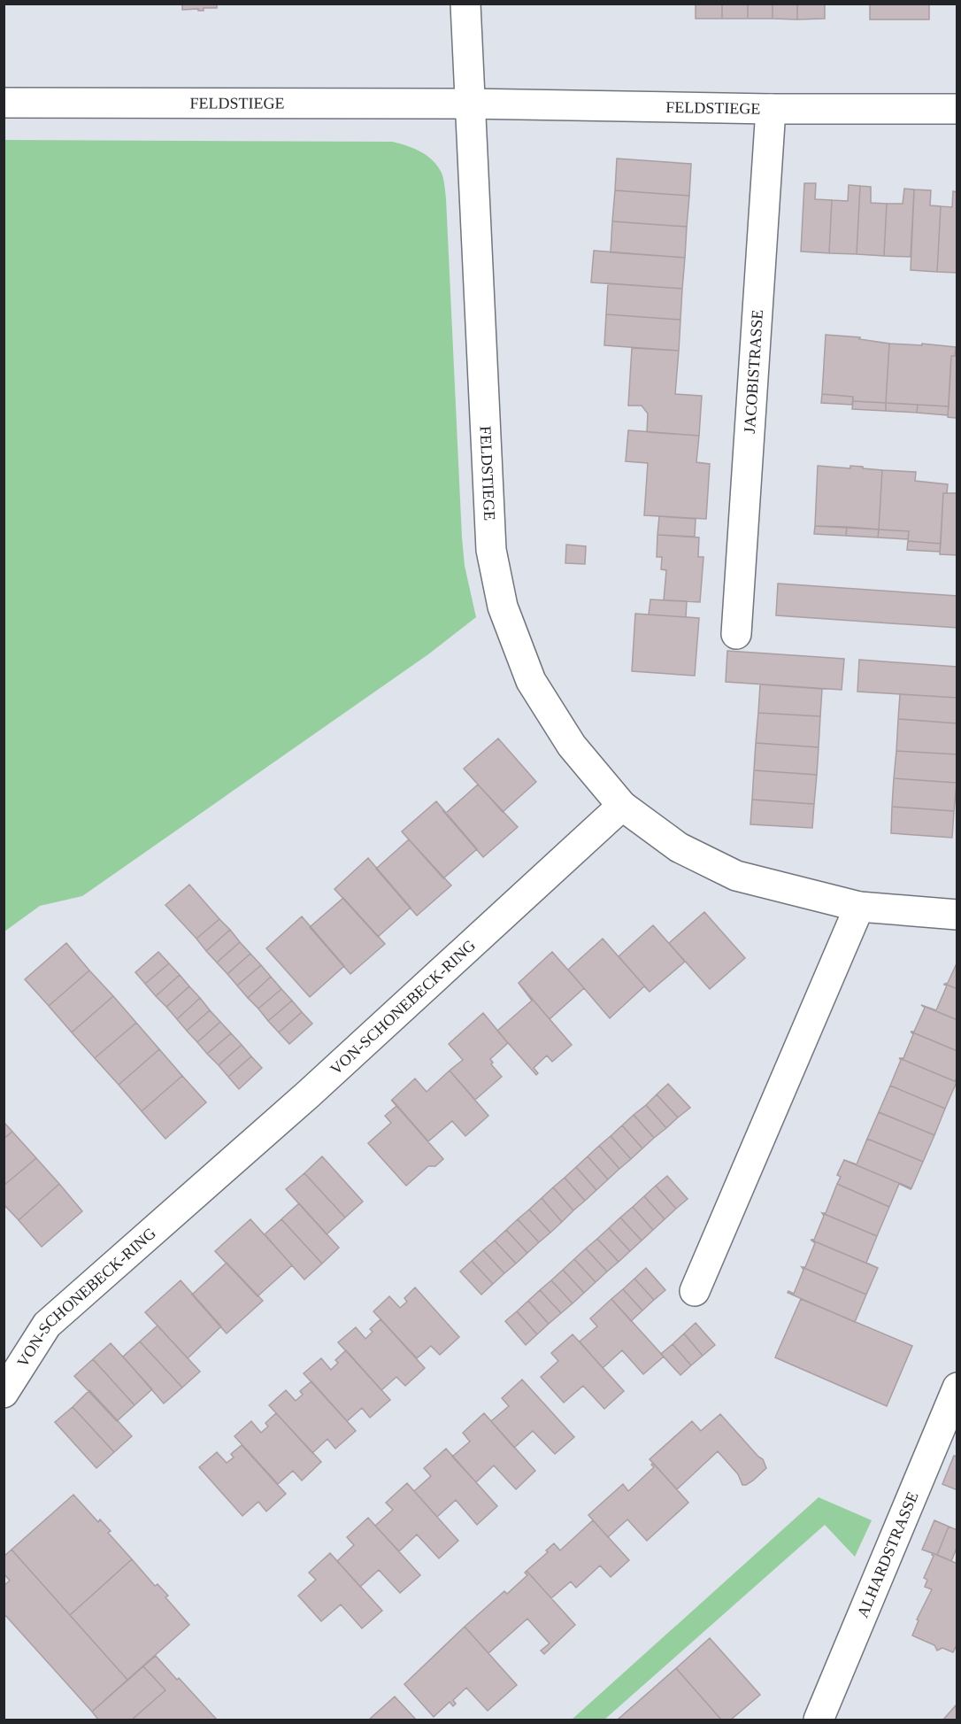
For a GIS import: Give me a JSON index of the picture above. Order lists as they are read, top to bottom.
{
  "streets": {
    "street": [
      "FELDSTIEGE",
      "JACOBISTRASSE",
      "VON-SCHONEBECK-RING",
      "ALHARDSTRASSE"
    ]
  },
  "crossings": [
    ["FELDSTIEGE", "JACOBISTRASSE"],
    ["FELDSTIEGE", "VON-SCHONEBECK-RING"]
  ]
}
